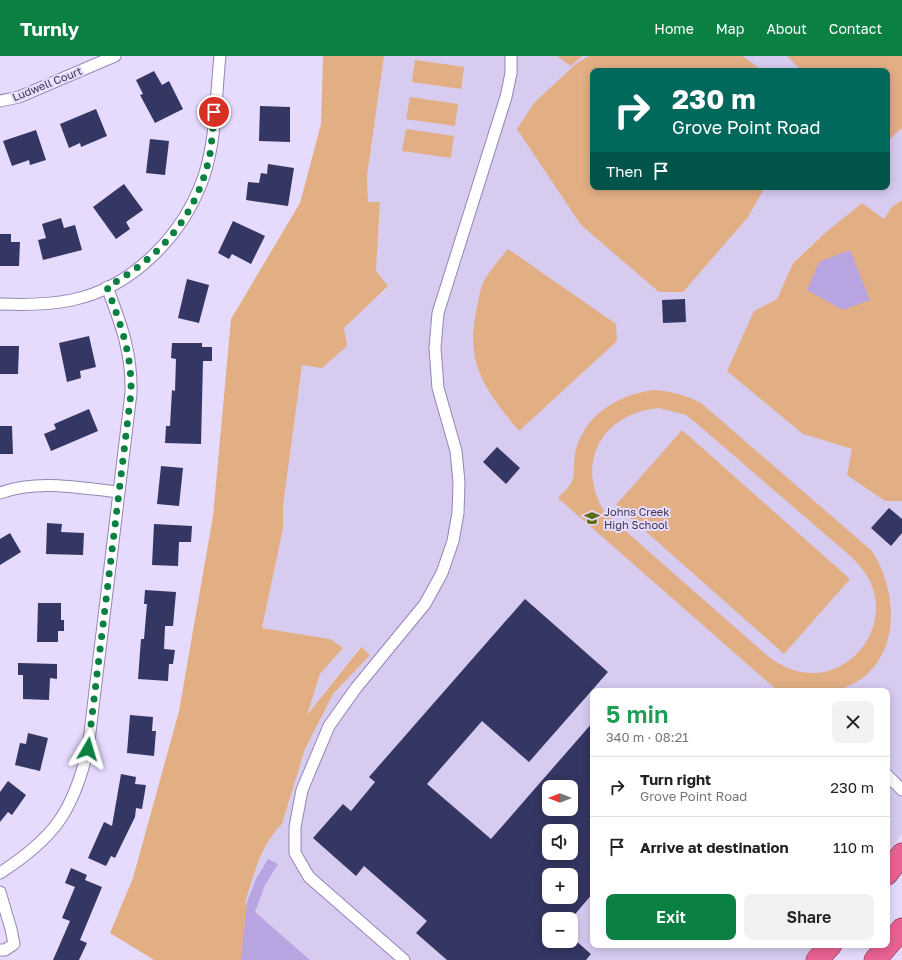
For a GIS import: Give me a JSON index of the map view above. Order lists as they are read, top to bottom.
{
  "streets": {
    "street": ["Ludwell Court"]
  },
  "places": {
    "school or university": ["Johns Creek High School"]
  },
  "north": "left",
  "page": {
    "header": "Turnly",
    "nav": [
      "Home",
      "Map",
      "About",
      "Contact"
    ],
    "turn": ["230 m", "Grove Point Road"],
    "then": "Then",
    "heading": ["5 min", "340 m · 08:21"],
    "list": [
      {
        "name": "Turn right",
        "note": "Grove Point Road",
        "value": "230 m"
      },
      {
        "name": "Arrive at destination",
        "value": "110 m"
      }
    ],
    "map_buttons": ["+", "−"],
    "buttons": ["Exit", "Share"]
  }
}
